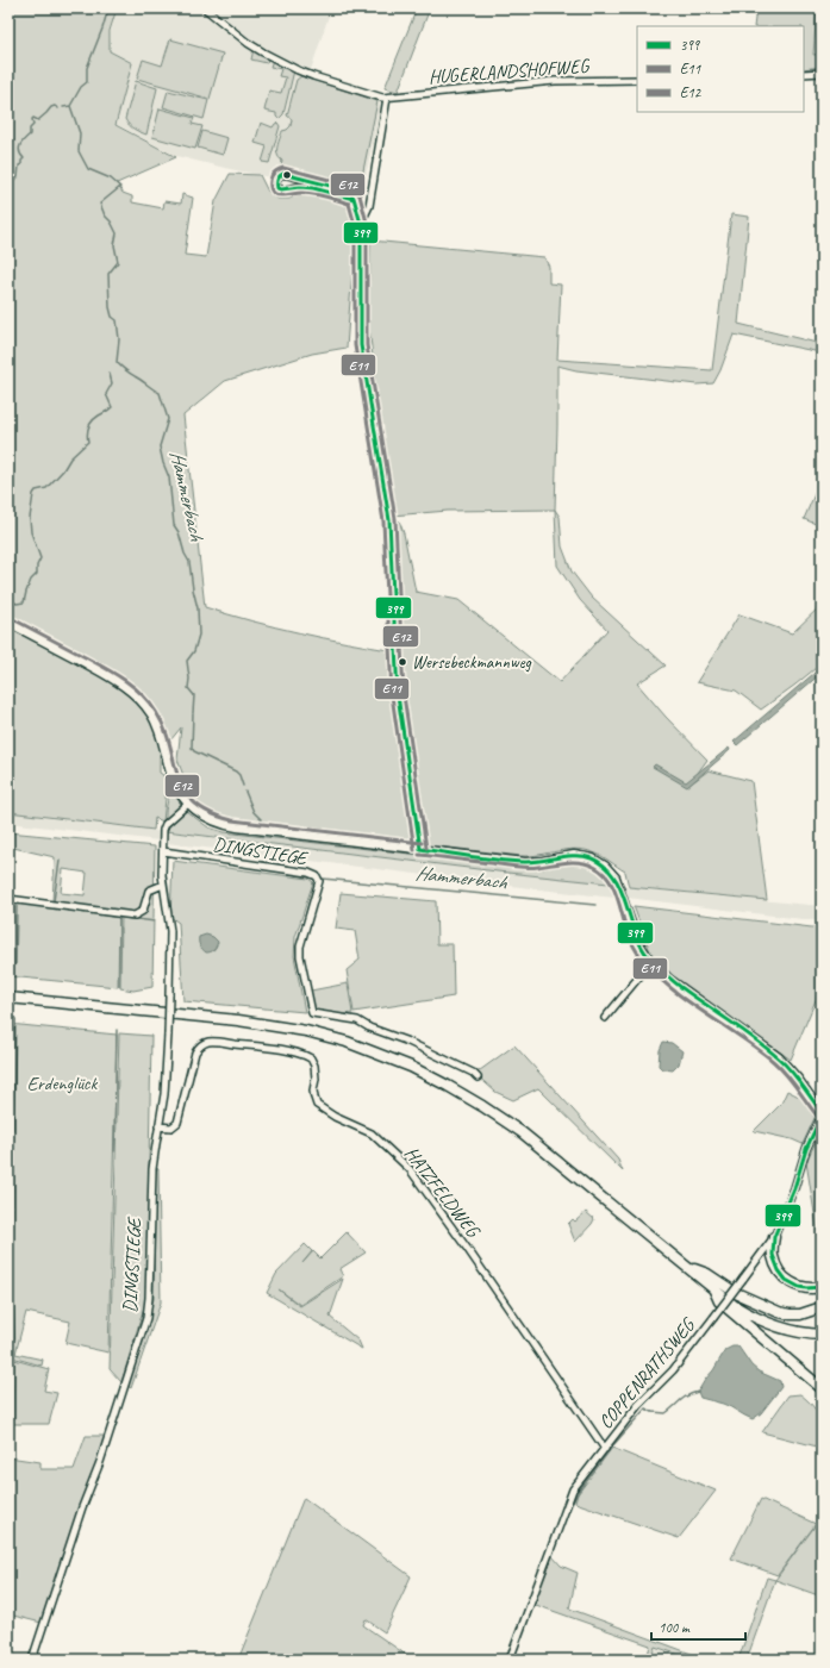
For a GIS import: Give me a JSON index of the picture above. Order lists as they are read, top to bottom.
{
  "streets": {
    "street": [
      "HUGERLANDSHOFWEG",
      "DINGSTIEGE",
      "HATZFELDWEG",
      "COPPENRATHSWEG"
    ]
  },
  "crossings": [
    ["DINGSTIEGE", "HATZFELDWEG"],
    ["HATZFELDWEG", "COPPENRATHSWEG"]
  ],
  "water": ["Hammerbach"],
  "parks": ["Erdenglück"],
  "places": ["Wersebeckmannweg"],
  "lines": ["transit line E12", "transit line 399", "transit line E11"],
  "legend": ["399", "E11", "E12"],
  "scale_bar": "100 m"
}
